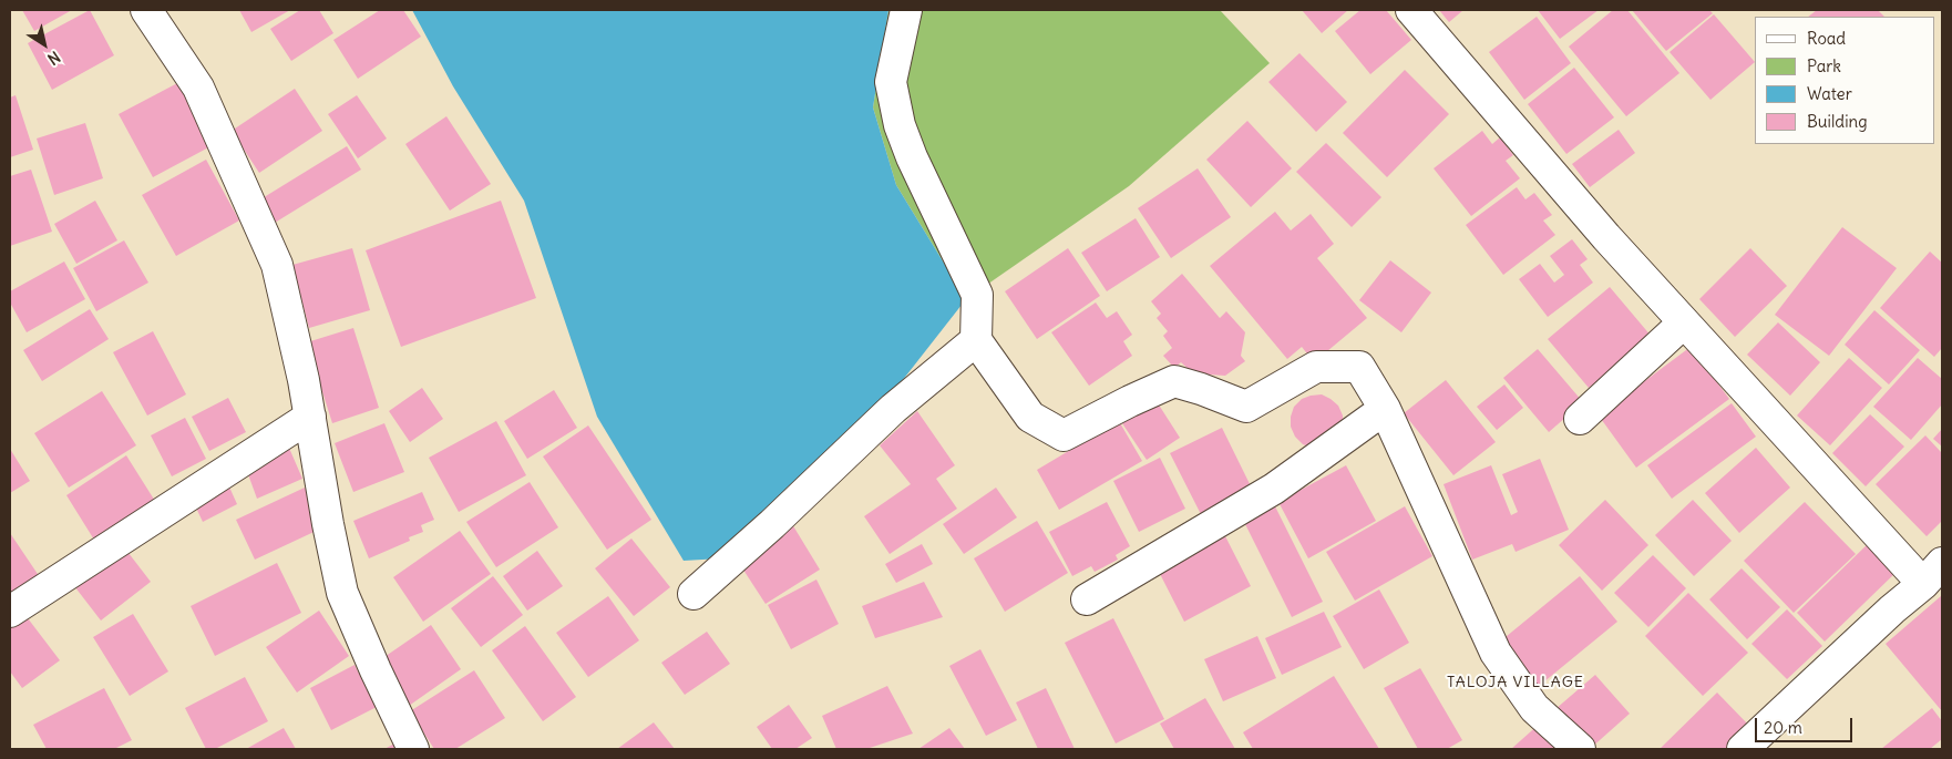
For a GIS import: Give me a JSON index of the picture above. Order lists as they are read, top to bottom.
{
  "districts": ["TALOJA VILLAGE"],
  "legend": [
    "Road",
    "Park",
    "Water",
    "Building"
  ],
  "scale_bar": "20 m",
  "north": "bottom right"
}
